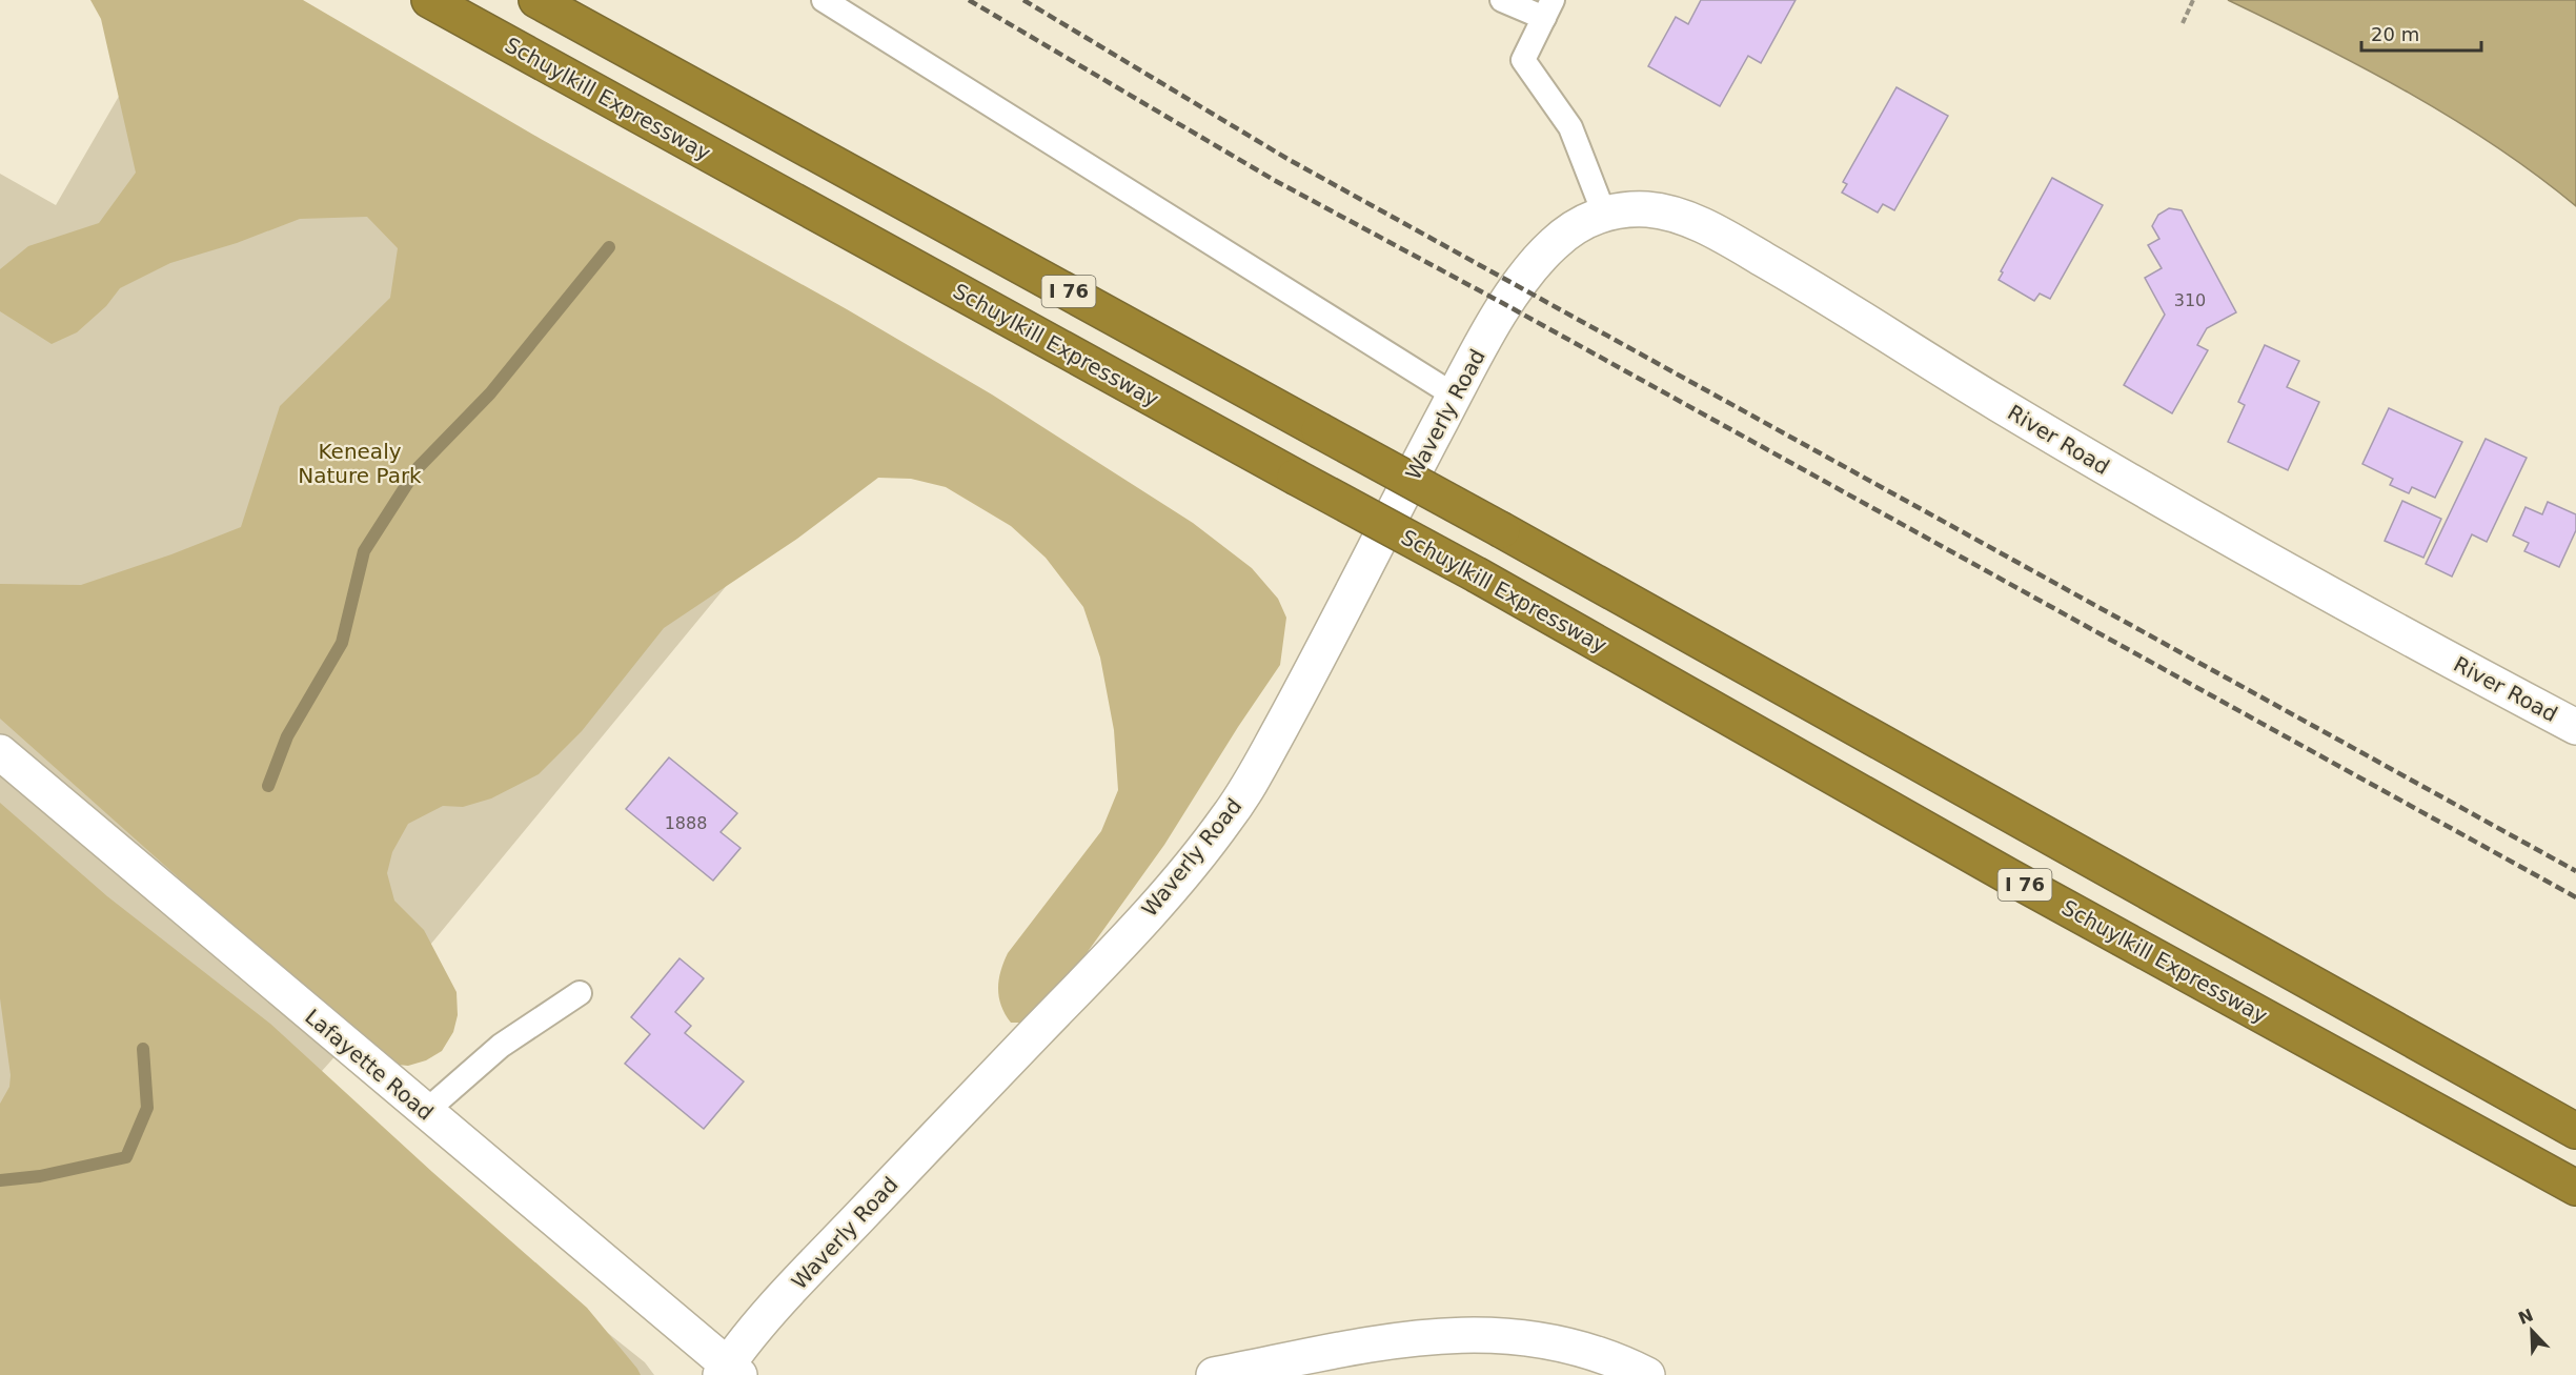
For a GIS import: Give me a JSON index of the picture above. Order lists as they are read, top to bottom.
{
  "streets": {
    "highway": ["Schuylkill Expressway", "I 76"],
    "street": ["Waverly Road", "River Road", "Lafayette Road"]
  },
  "crossings": [
    ["Waverly Road", "River Road"],
    ["Waverly Road", "Lafayette Road"]
  ],
  "parks": ["Kenealy Nature Park"],
  "house_numbers": ["310", "1888"],
  "scale_bar": "20 m",
  "north": "top left"
}
